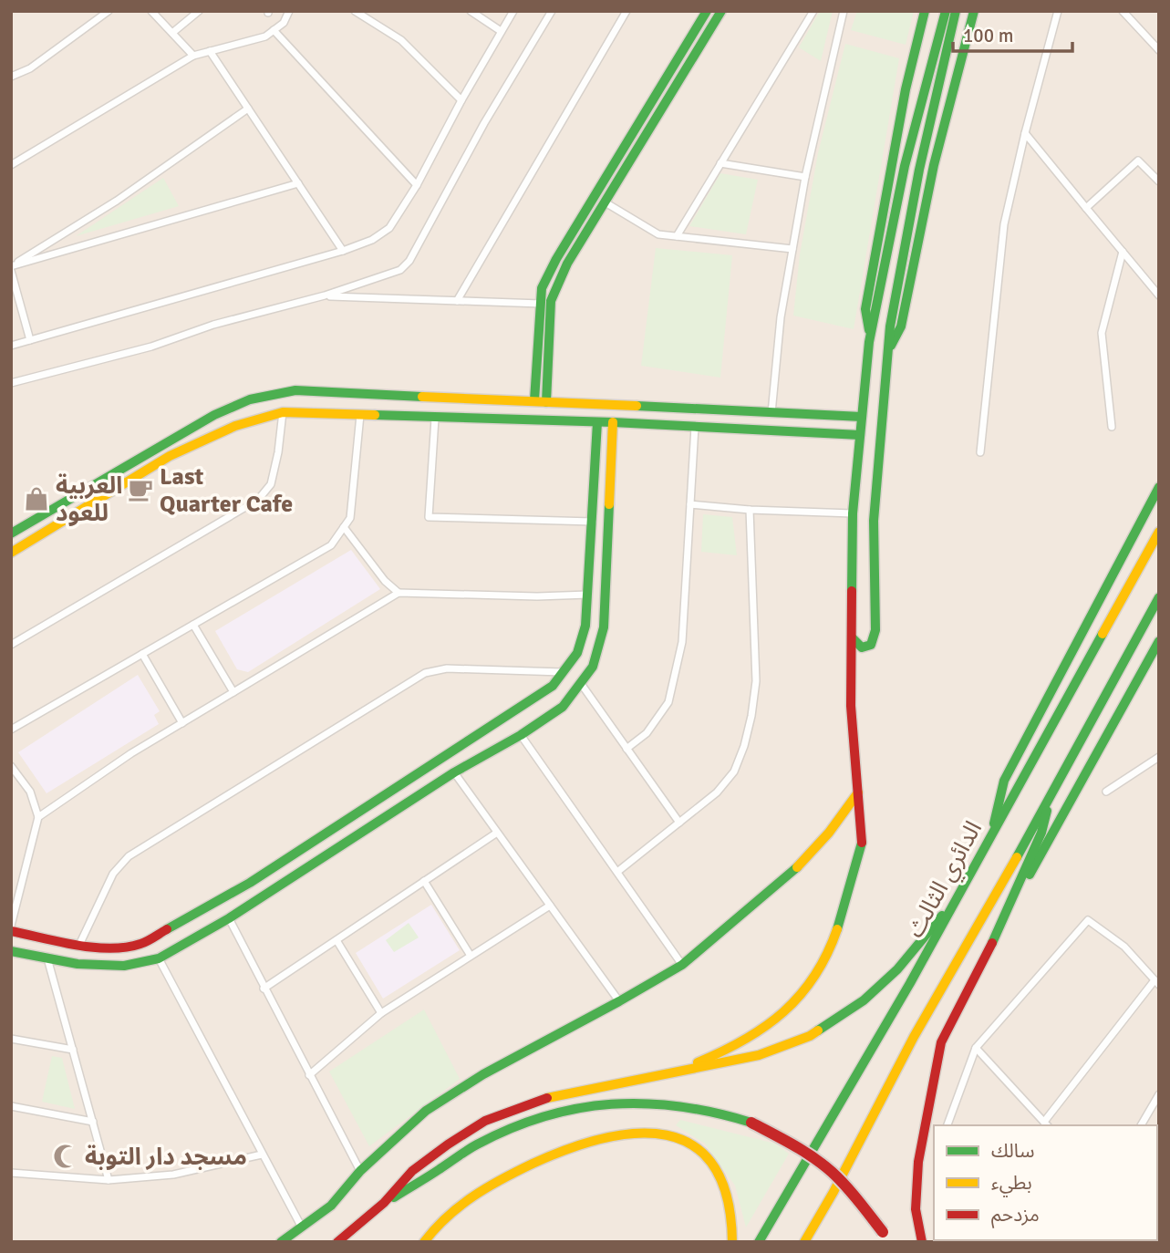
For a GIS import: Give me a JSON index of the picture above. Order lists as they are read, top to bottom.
{
  "streets": {
    "main road": ["الدائري الثالث"]
  },
  "places": {
    "cafe": ["Last Quarter Cafe"],
    "shop": ["العربية للعود"],
    "mosque": ["مسجد دار التوبة"]
  },
  "legend": ["سالك", "بطيء", "مزدحم"],
  "scale_bar": "100 m"
}
